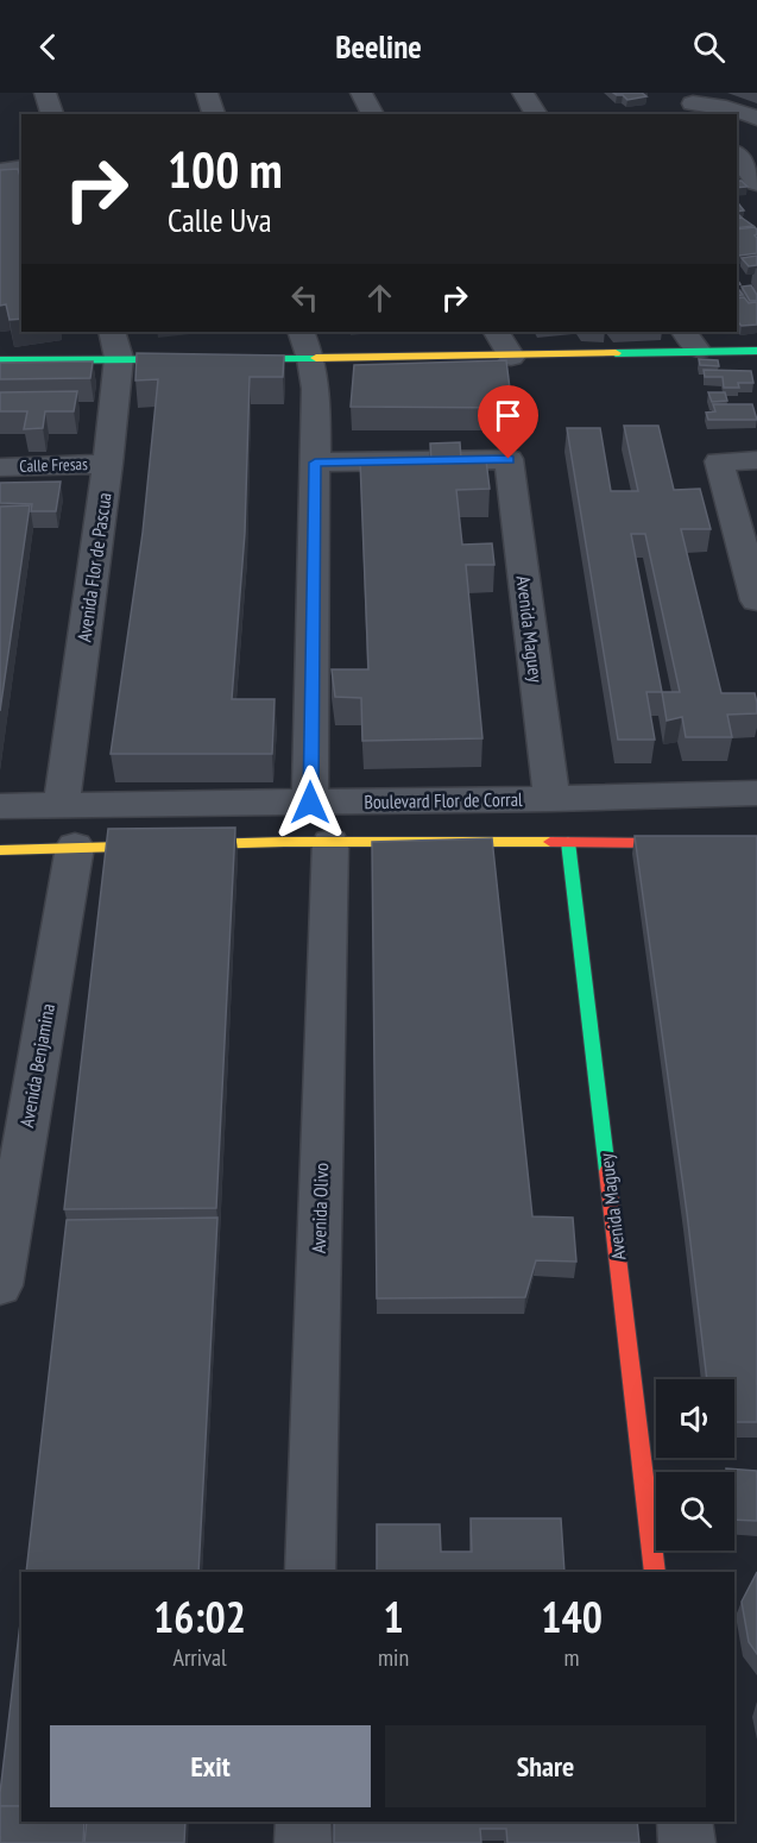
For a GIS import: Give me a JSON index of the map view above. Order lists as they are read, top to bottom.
{
  "streets": {
    "street": [
      "Calle Fresas",
      "Avenida Flor de Pascua",
      "Avenida Maguey",
      "Boulevard Flor de Corral",
      "Avenida Benjamina",
      "Avenida Olivo"
    ]
  },
  "crossings": [
    ["Calle Fresas", "Avenida Flor de Pascua"],
    ["Avenida Flor de Pascua", "Boulevard Flor de Corral"],
    ["Avenida Maguey", "Boulevard Flor de Corral"]
  ],
  "page": {
    "header": "Beeline",
    "turn": ["100 m", "Calle Uva"],
    "eta": [
      "16:02",
      "Arrival",
      "1",
      "min",
      "140",
      "m"
    ],
    "buttons": ["Exit", "Share"]
  }
}
